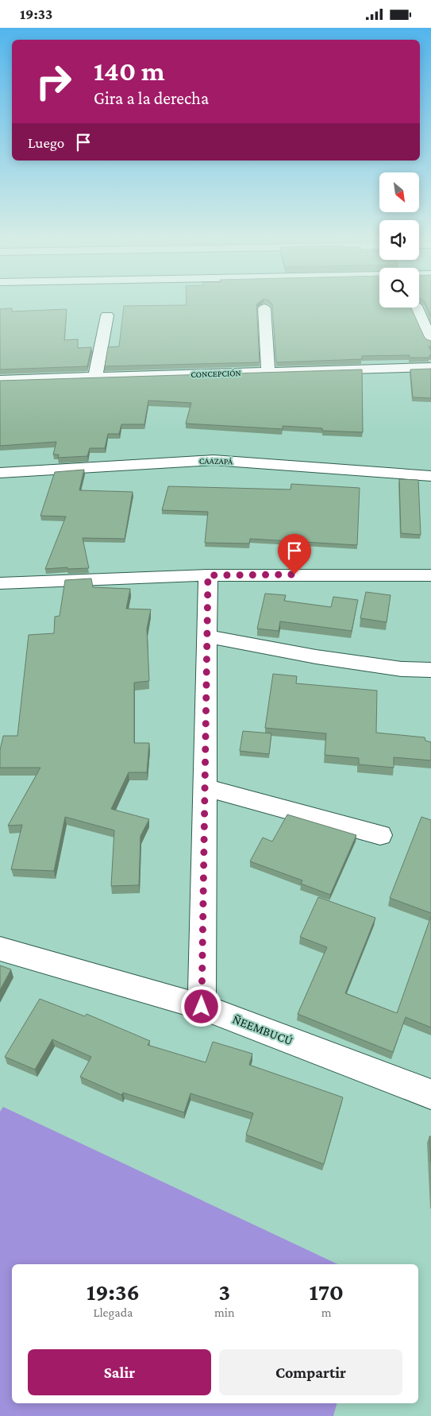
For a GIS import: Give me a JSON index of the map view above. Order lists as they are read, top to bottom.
{
  "streets": {
    "street": ["CONCEPCIÓN", "CAAZAPÁ", "ÑEEMBUCÚ"]
  },
  "north": "bottom right",
  "page": {
    "status": "19:33",
    "turn": ["140 m", "Gira a la derecha"],
    "then": "Luego",
    "eta": [
      "19:36",
      "Llegada",
      "3",
      "min",
      "170",
      "m"
    ],
    "buttons": ["Salir", "Compartir"]
  }
}
